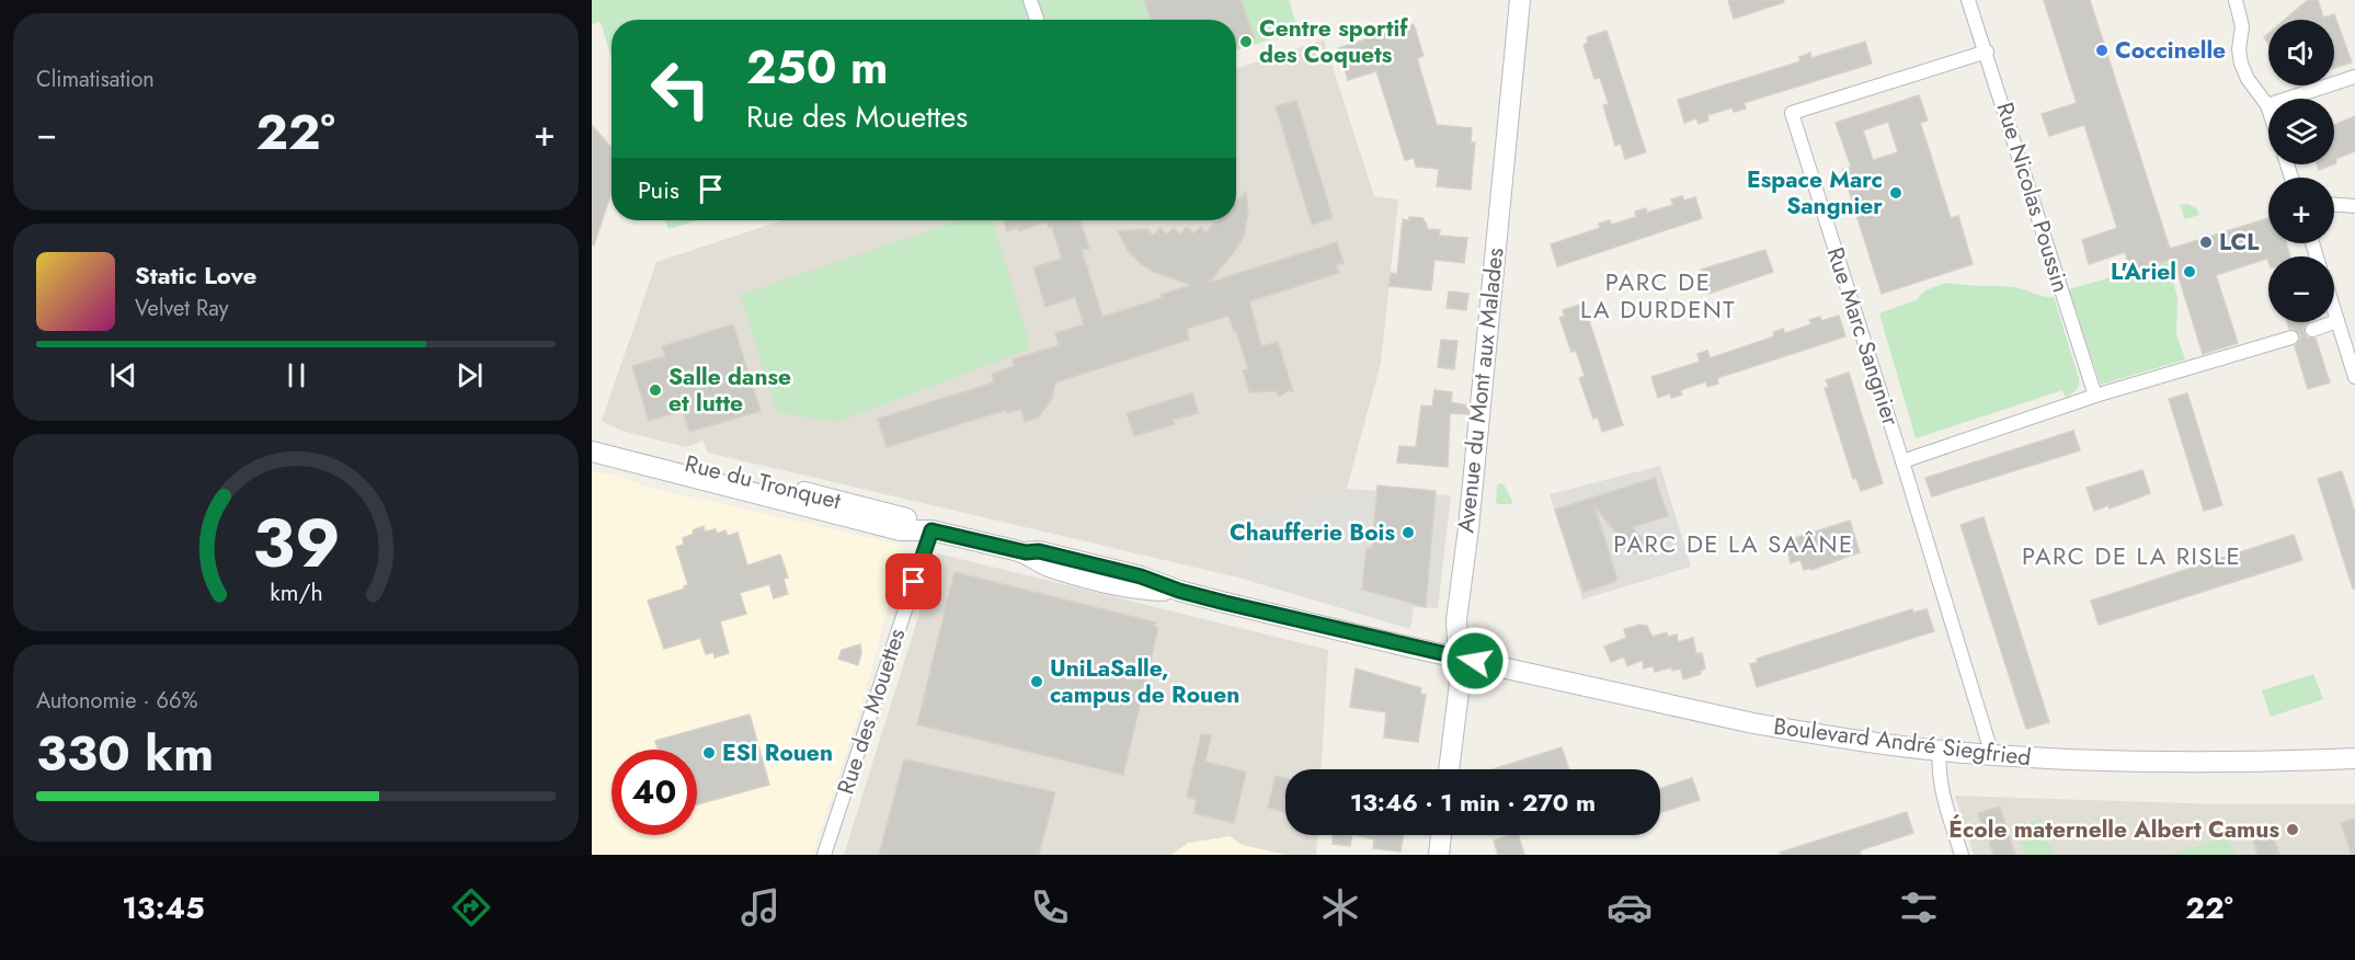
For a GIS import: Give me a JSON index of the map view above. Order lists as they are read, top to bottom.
{
  "streets": {
    "street": [
      "Rue Nicolas Poussin",
      "Rue Marc Sangnier",
      "Avenue du Mont aux Malades",
      "Rue du Tronquet",
      "Rue des Mouettes",
      "Boulevard André Siegfried"
    ]
  },
  "crossings": [
    ["Rue Nicolas Poussin", "Rue Marc Sangnier"],
    ["Rue Marc Sangnier", "Boulevard André Siegfried"],
    ["Avenue du Mont aux Malades", "Rue du Tronquet"],
    ["Avenue du Mont aux Malades", "Boulevard André Siegfried"],
    ["Rue du Tronquet", "Rue des Mouettes"],
    ["Rue du Tronquet", "Boulevard André Siegfried"]
  ],
  "districts": ["PARC DE LA DURDENT", "PARC DE LA SAÂNE", "PARC DE LA RISLE"],
  "places": [
    "Centre sportif des Coquets",
    "Coccinelle",
    "Espace Marc Sangnier",
    "LCL",
    "L'Ariel",
    "Salle danse et lutte",
    "Chaufferie Bois",
    "UniLaSalle, campus de Rouen",
    "ESI Rouen",
    "École maternelle Albert Camus"
  ],
  "page": {
    "tile": [
      "Climatisation",
      ["Autonomie · 66%", "330 km"]
    ],
    "map_buttons": ["+", "−"],
    "turn": ["250 m", "Rue des Mouettes"],
    "heat": ["−", "22°", "+"],
    "then": "Puis",
    "song": ["Static Love", "Velvet Ray"],
    "limit": "40",
    "trip": "13:46 · 1 min · 270 m",
    "tabs": ["13:45", "22°"],
    "gauge": ["39", "km/h"]
  }
}
